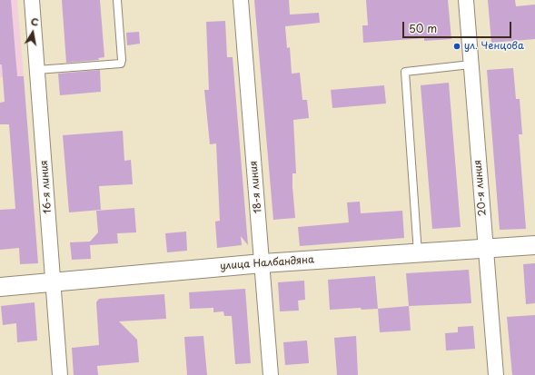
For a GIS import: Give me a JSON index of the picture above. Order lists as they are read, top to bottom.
{
  "streets": {
    "street": [
      "16-я линия",
      "18-я линия",
      "20-я линия",
      "улица Налбандяна"
    ]
  },
  "crossings": [
    ["16-я линия", "улица Налбандяна"],
    ["18-я линия", "улица Налбандяна"],
    ["20-я линия", "улица Налбандяна"]
  ],
  "places": ["ул. Ченцова"],
  "scale_bar": "50 m",
  "north": "top"
}
